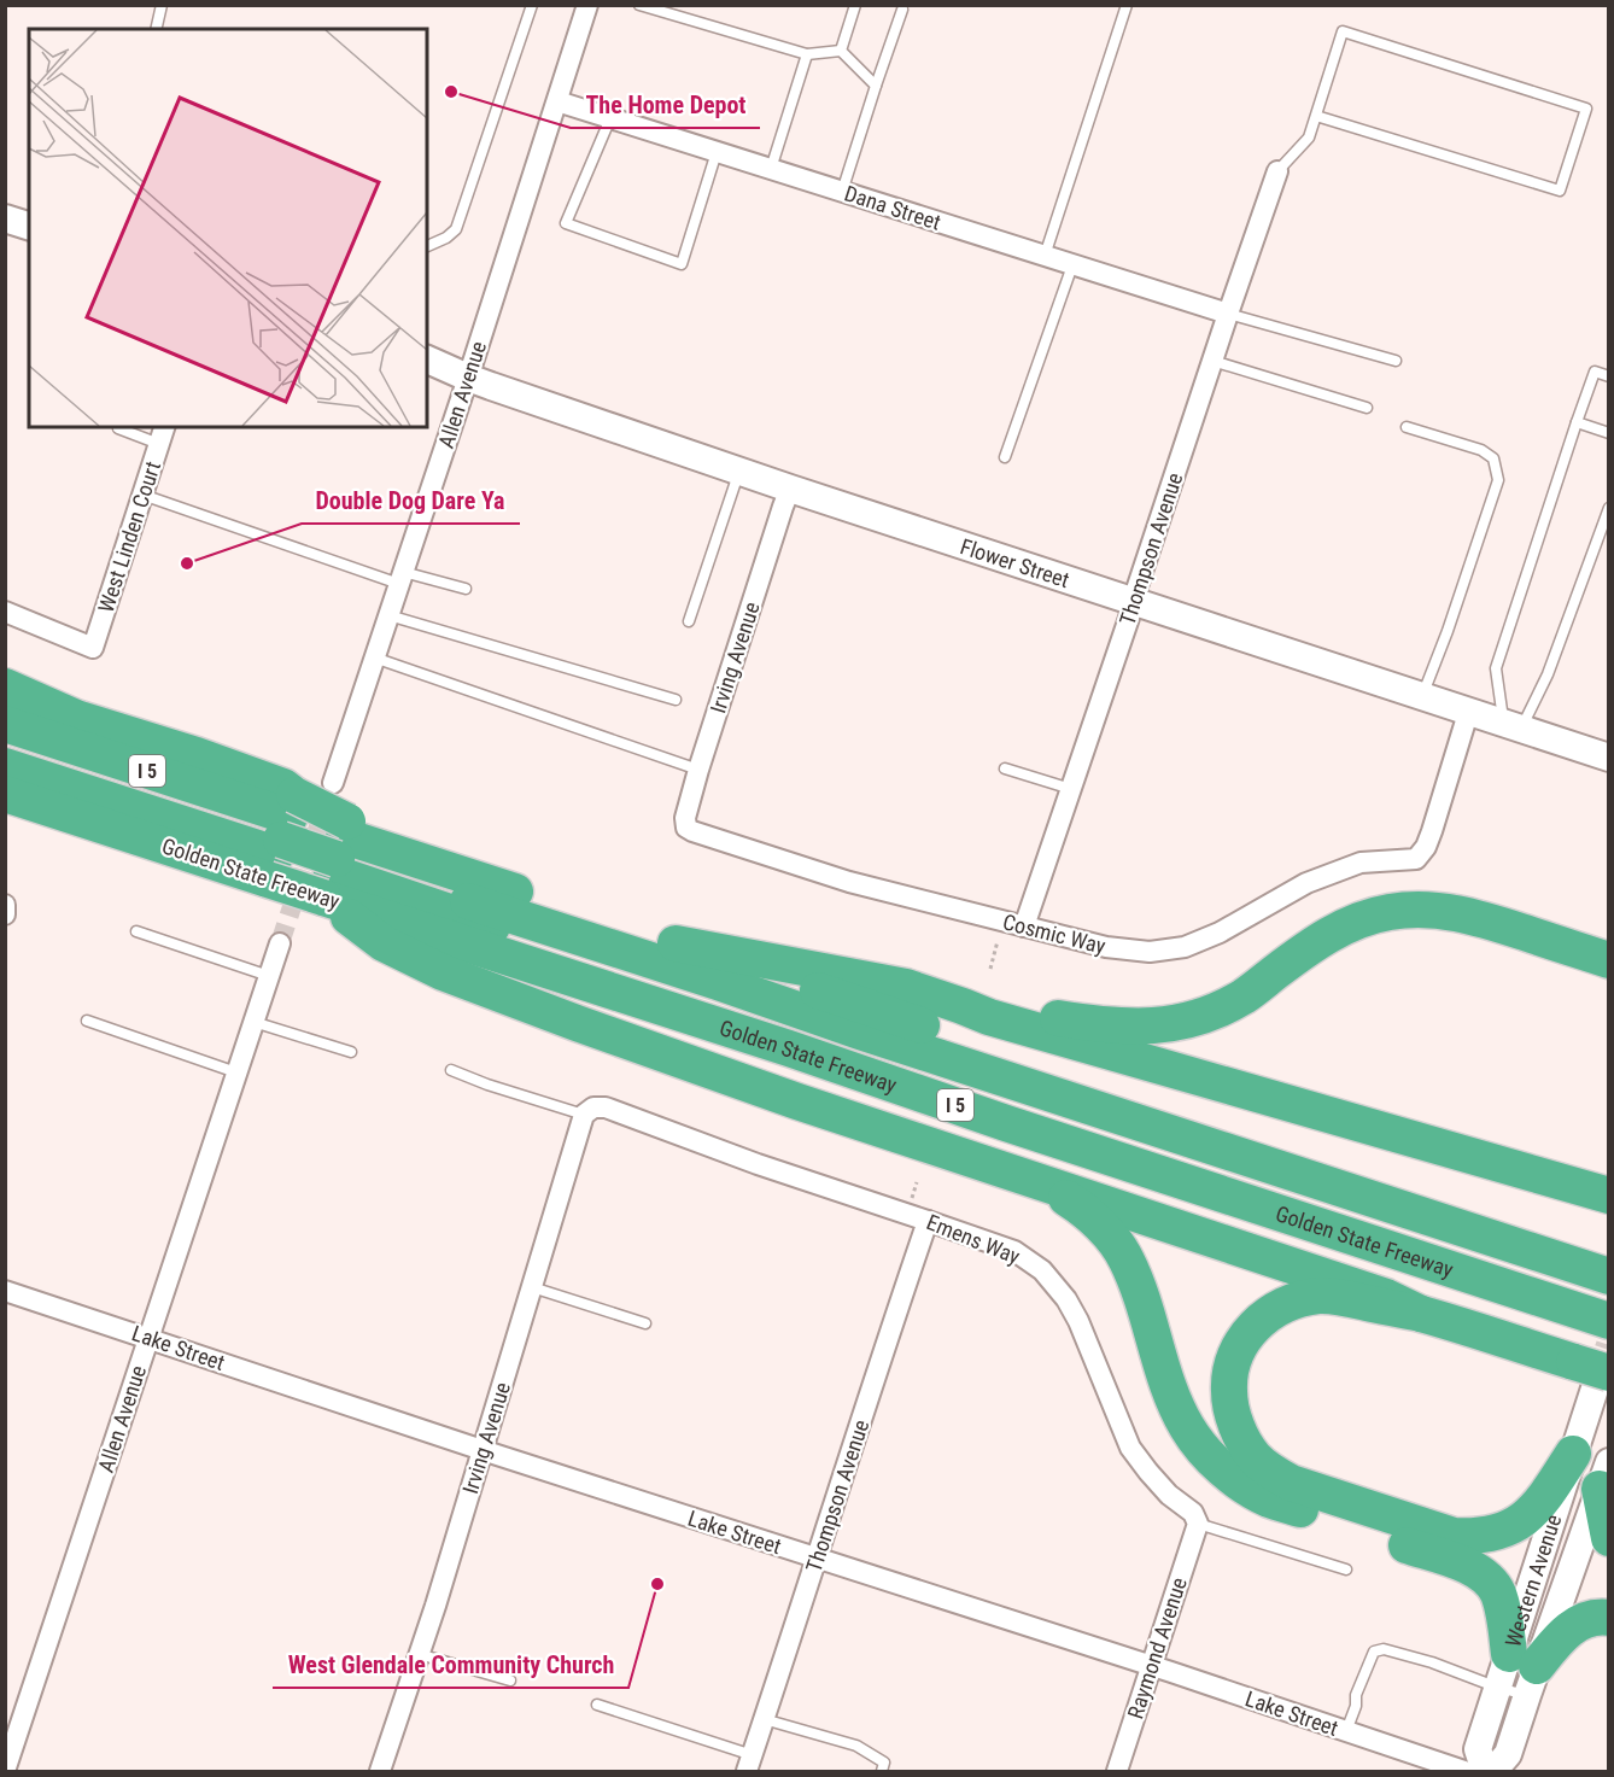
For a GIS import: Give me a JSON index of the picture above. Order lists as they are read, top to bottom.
{
  "streets": {
    "highway": ["I 5", "Golden State Freeway"],
    "street": [
      "Dana Street",
      "Allen Avenue",
      "West Linden Court",
      "Thompson Avenue",
      "Flower Street",
      "Irving Avenue",
      "Cosmic Way",
      "Emens Way",
      "Lake Street",
      "Western Avenue",
      "Raymond Avenue"
    ]
  },
  "crossings": [
    ["Dana Street", "Allen Avenue"],
    ["Dana Street", "Thompson Avenue"],
    ["Allen Avenue", "Flower Street"],
    ["Allen Avenue", "Lake Street"],
    ["Thompson Avenue", "Flower Street"],
    ["Thompson Avenue", "Cosmic Way"],
    ["Thompson Avenue", "Emens Way"],
    ["Thompson Avenue", "Lake Street"],
    ["Flower Street", "Irving Avenue"],
    ["Flower Street", "Cosmic Way"],
    ["Irving Avenue", "Cosmic Way"],
    ["Irving Avenue", "Emens Way"],
    ["Irving Avenue", "Lake Street"],
    ["Emens Way", "Raymond Avenue"],
    ["Lake Street", "Raymond Avenue"]
  ],
  "places": ["The Home Depot", "Double Dog Dare Ya", "West Glendale Community Church"]
}
